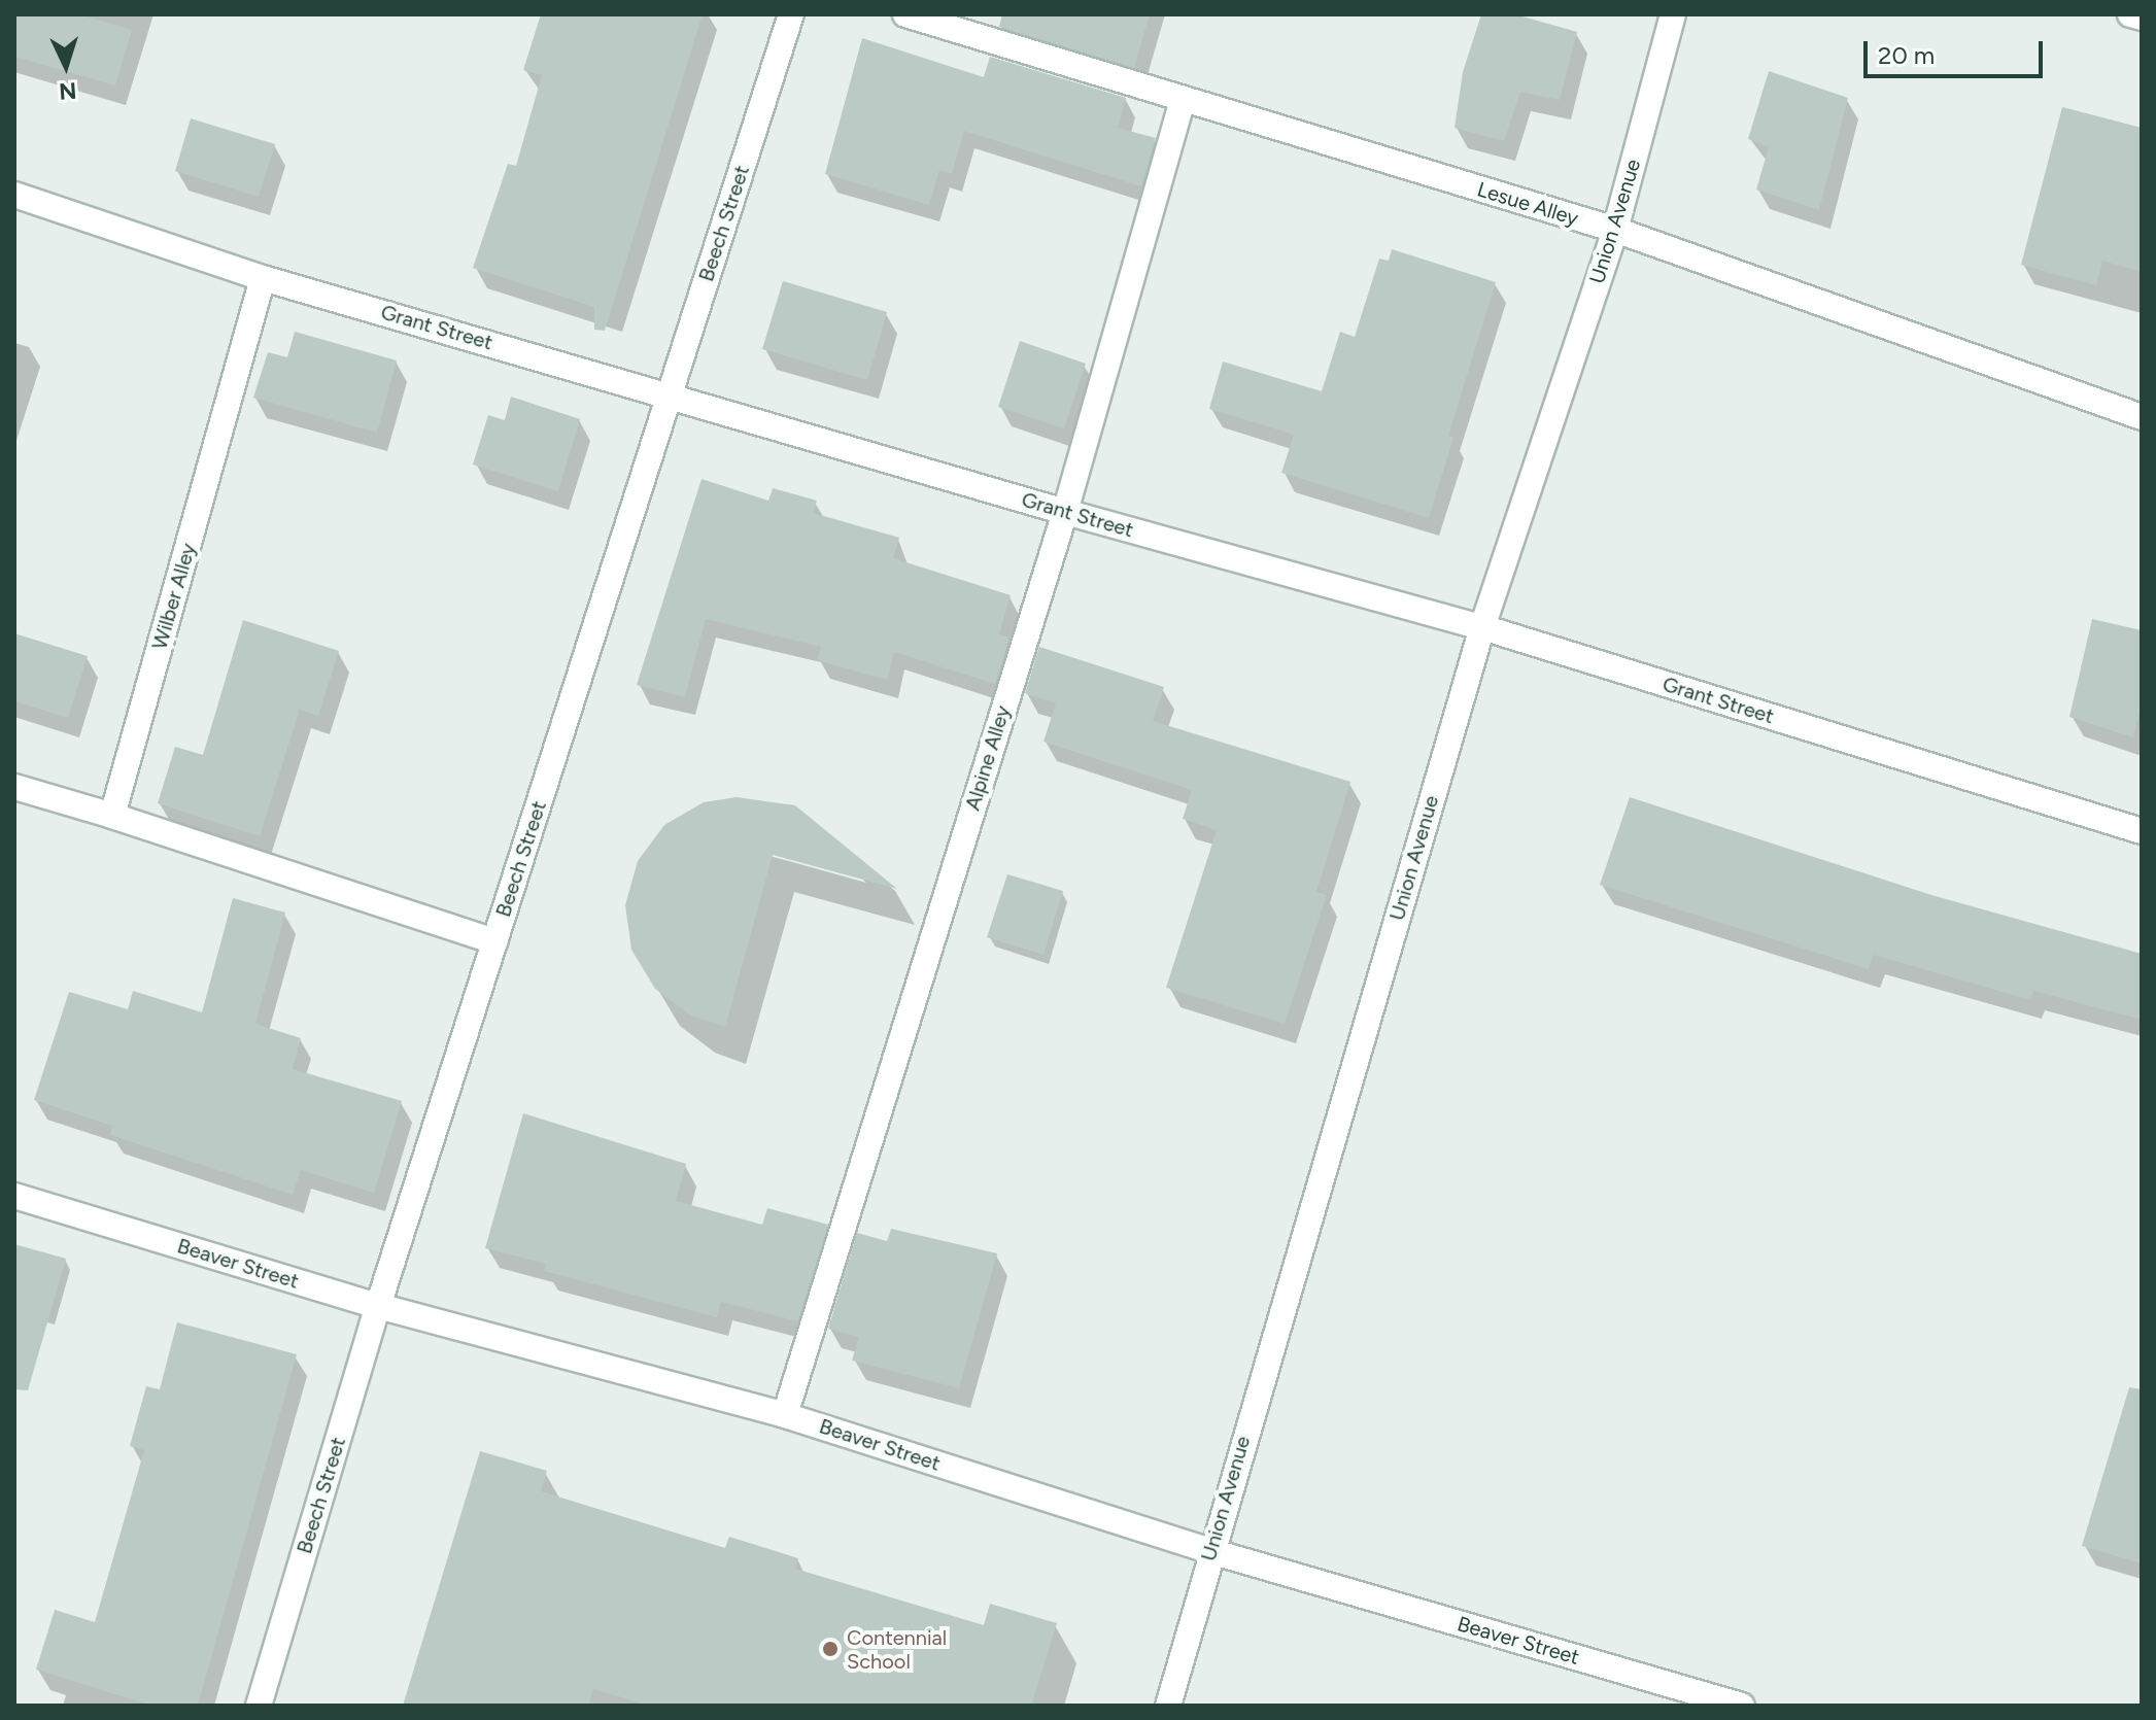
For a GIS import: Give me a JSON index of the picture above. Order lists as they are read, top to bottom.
{
  "streets": {
    "street": [
      "Lesue Alley",
      "Union Avenue",
      "Beech Street",
      "Grant Street",
      "Wilber Alley",
      "Alpine Alley",
      "Beaver Street"
    ]
  },
  "crossings": [
    ["Lesue Alley", "Union Avenue"],
    ["Lesue Alley", "Alpine Alley"],
    ["Union Avenue", "Grant Street"],
    ["Union Avenue", "Beaver Street"],
    ["Beech Street", "Grant Street"],
    ["Beech Street", "Beaver Street"],
    ["Grant Street", "Wilber Alley"],
    ["Grant Street", "Alpine Alley"],
    ["Alpine Alley", "Beaver Street"]
  ],
  "places": ["Contennial School"],
  "scale_bar": "20 m",
  "north": "bottom"
}
